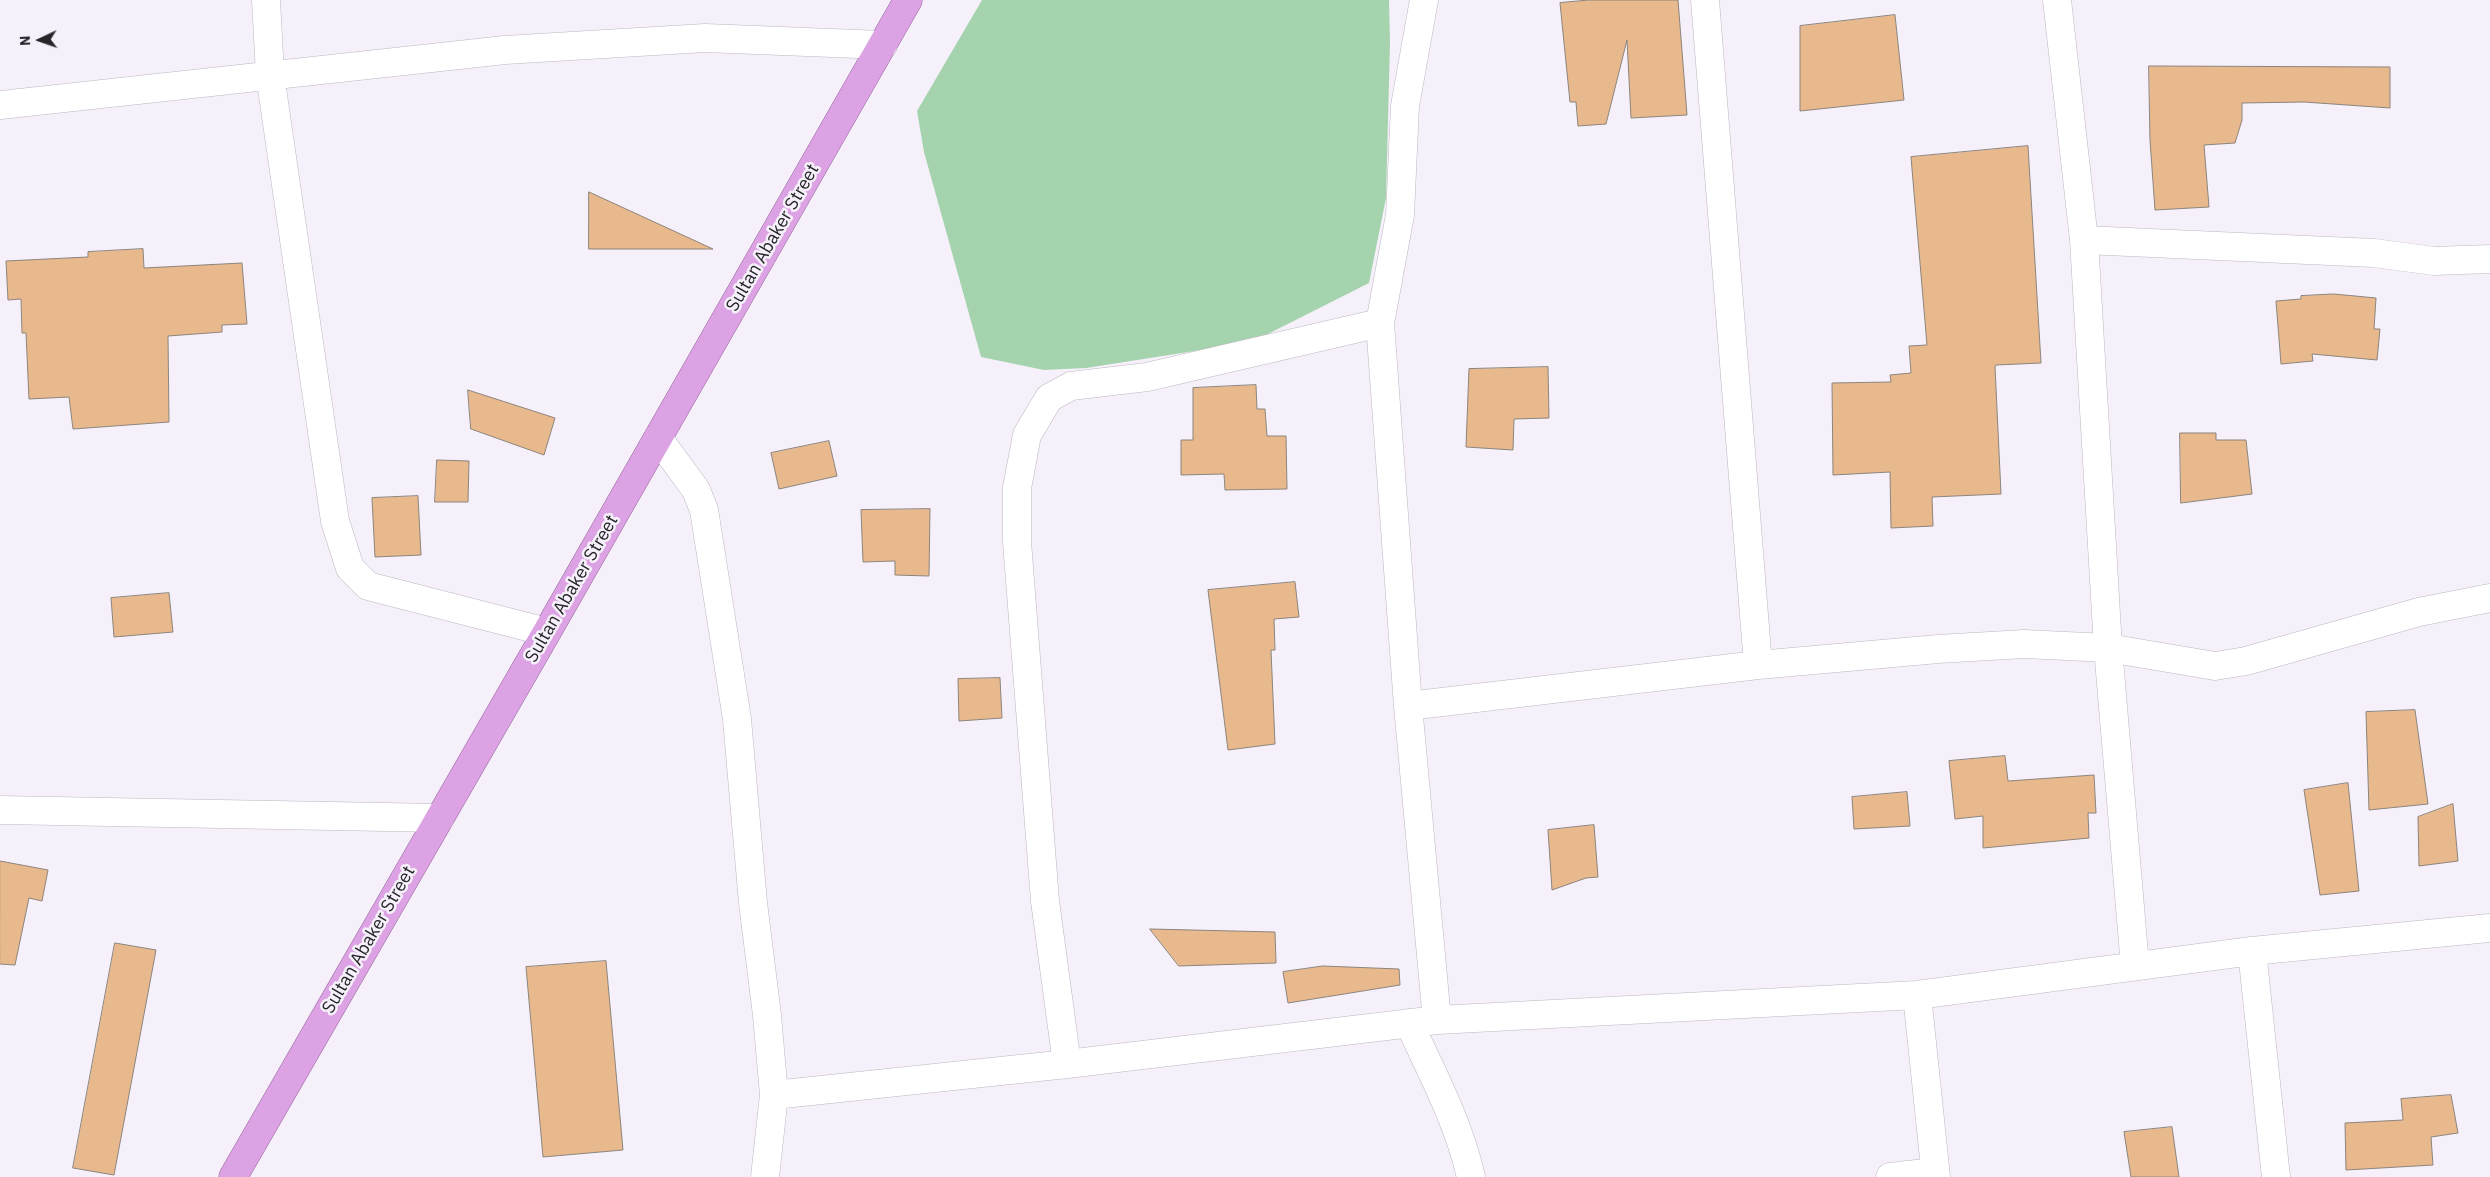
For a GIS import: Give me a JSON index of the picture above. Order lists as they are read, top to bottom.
{
  "streets": {
    "highway": ["Sultan Abaker Street"]
  },
  "north": "left"
}
